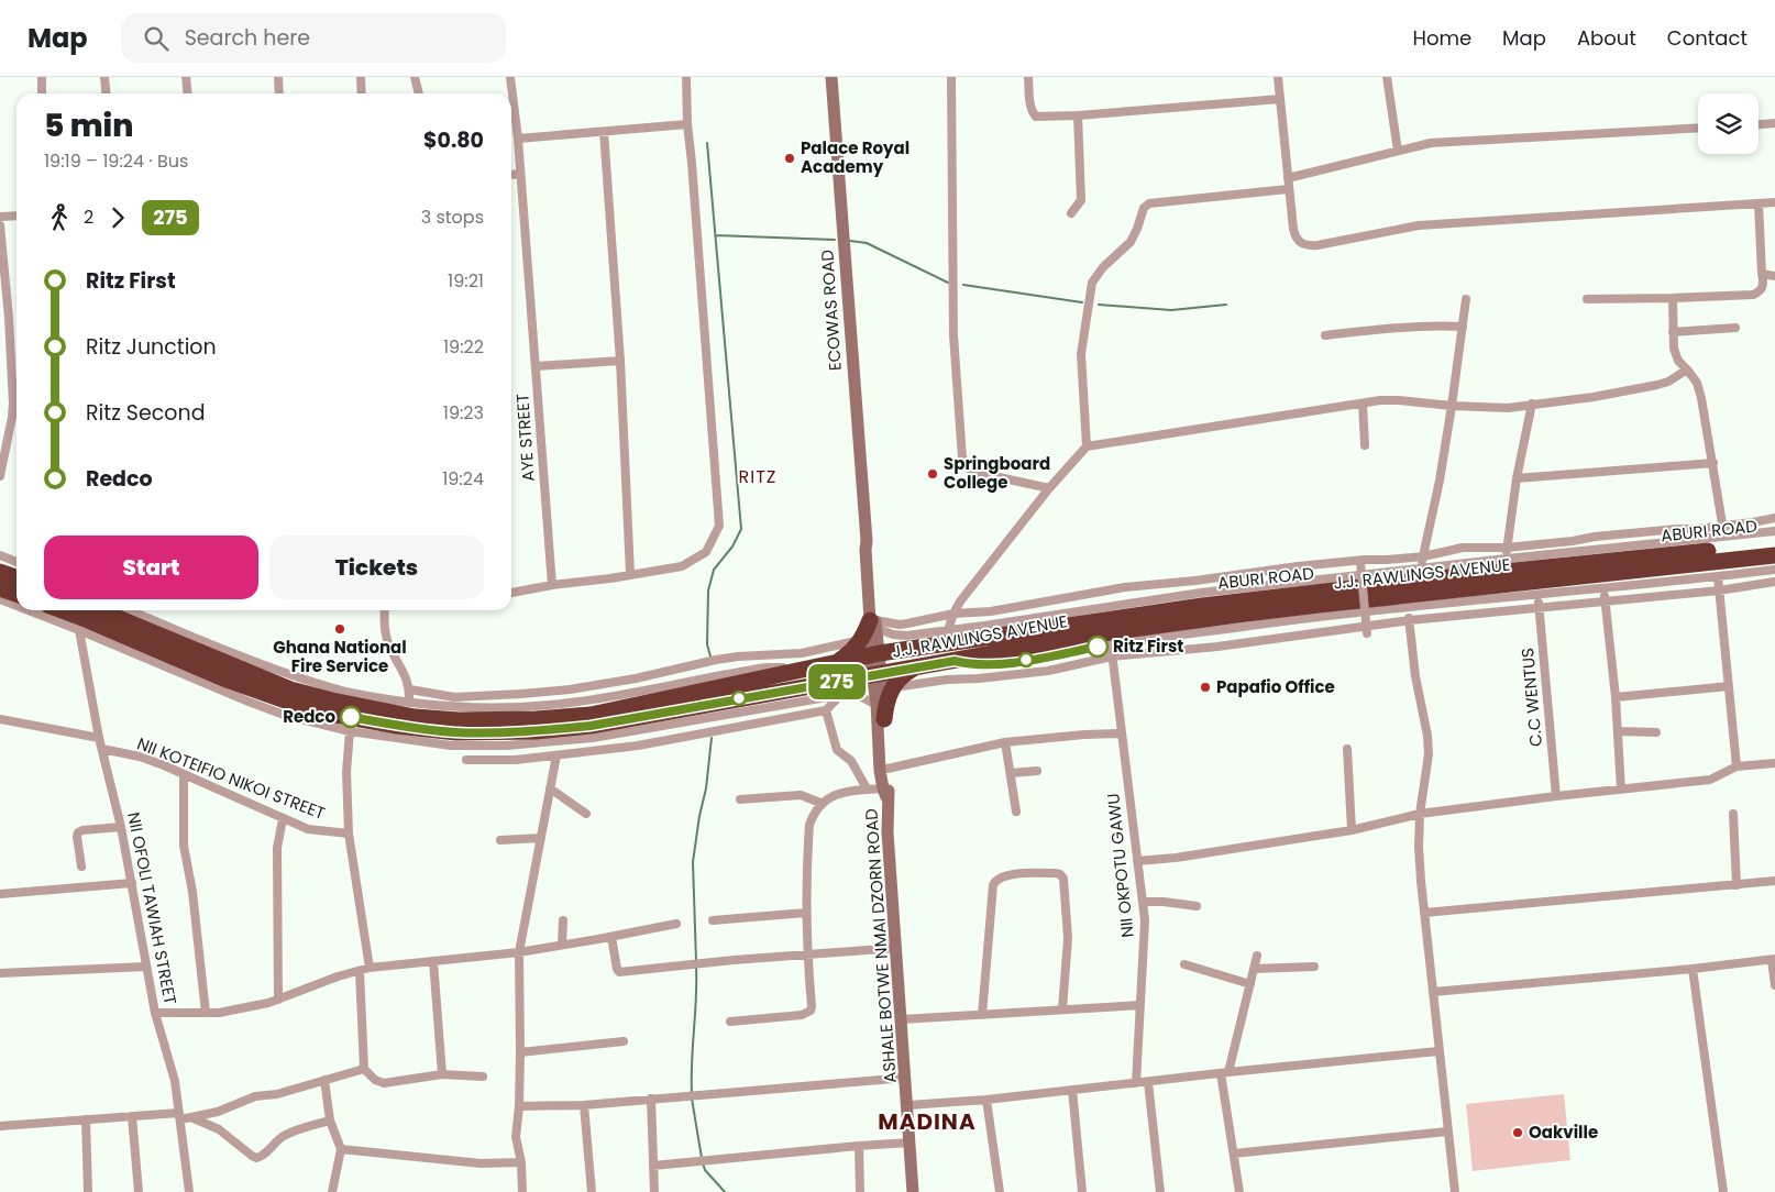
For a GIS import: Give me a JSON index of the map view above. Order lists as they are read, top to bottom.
{
  "streets": {
    "highway": ["ABURI ROAD", "J.J. RAWLINGS AVENUE"],
    "main road": ["ECOWAS ROAD", "ASHALE BOTWE NMAI DZORN ROAD"],
    "street": [
      "AYE STREET",
      "C.C WENTUS",
      "NII KOTEIFIO NIKOI STREET",
      "NII OKPOTU GAWU",
      "NII OFOLI TAWIAH STREET"
    ]
  },
  "crossings": [
    ["ECOWAS ROAD", "ABURI ROAD"],
    ["ECOWAS ROAD", "J.J. RAWLINGS AVENUE"],
    ["ABURI ROAD", "J.J. RAWLINGS AVENUE"],
    ["NII KOTEIFIO NIKOI STREET", "NII OFOLI TAWIAH STREET"]
  ],
  "districts": ["RITZ", "MADINA"],
  "places": [
    "Palace Royal Academy",
    "Springboard College",
    "Ghana National Fire Service",
    "Ritz First",
    "Papafio Office",
    "Redco",
    "Oakville"
  ],
  "lines": ["bus line 275"],
  "page": {
    "header": "Map",
    "search": "Search here",
    "nav": [
      "Home",
      "Map",
      "About",
      "Contact"
    ],
    "on_map": "275",
    "heading": ["5 min", "19:19 – 19:24 · Bus", "$0.80"],
    "legs": ["2", "275", "3 stops"],
    "list": [
      {
        "name": "Ritz First",
        "value": "19:21"
      },
      {
        "name": "Ritz Junction",
        "value": "19:22"
      },
      {
        "name": "Ritz Second",
        "value": "19:23"
      },
      {
        "name": "Redco",
        "value": "19:24"
      }
    ],
    "buttons": ["Start", "Tickets"]
  }
}
